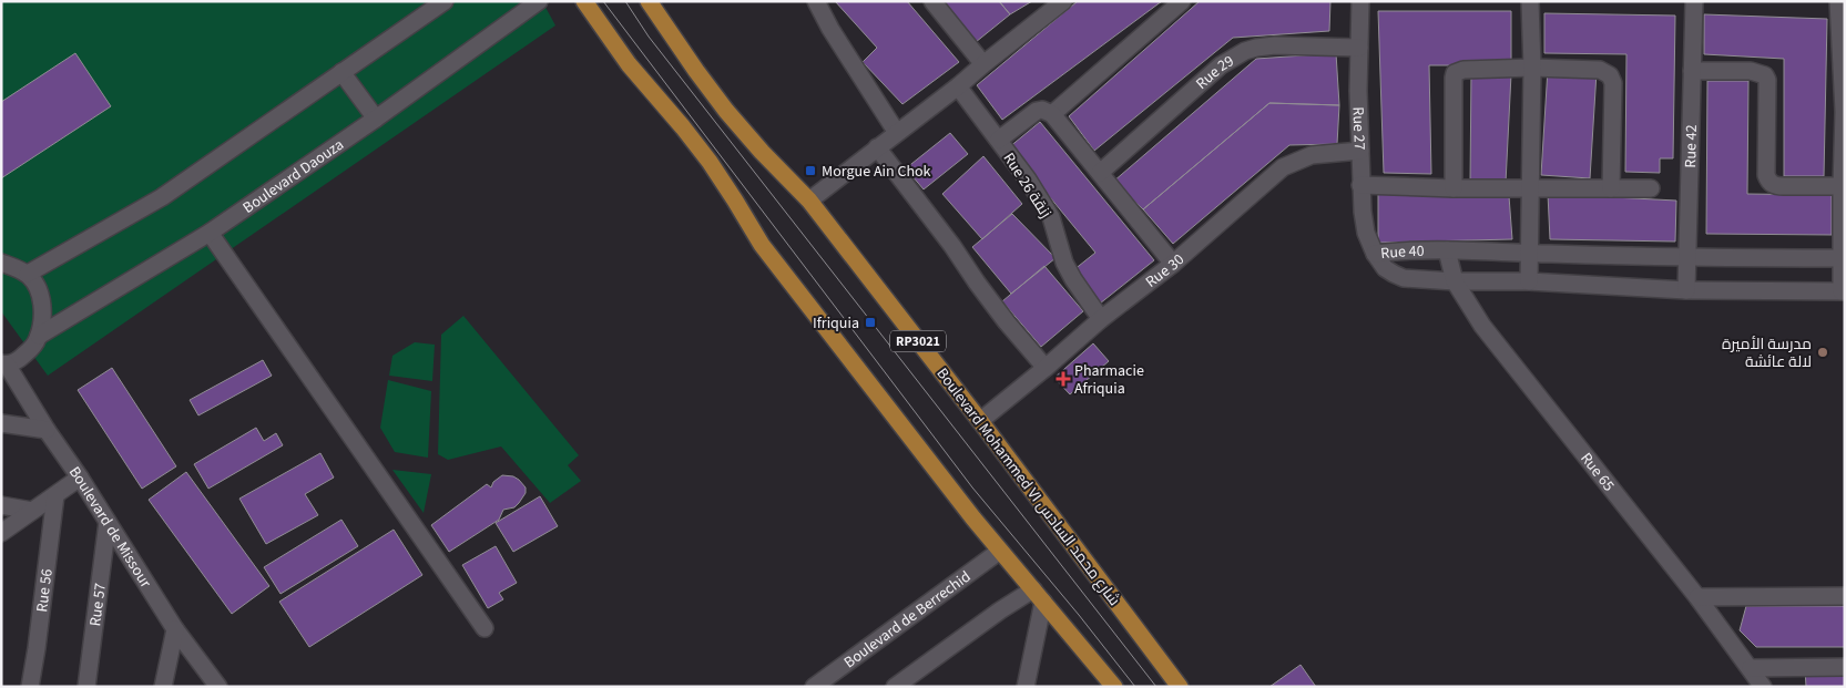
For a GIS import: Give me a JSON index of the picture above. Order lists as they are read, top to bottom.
{
  "streets": {
    "main road": ["RP3021", "Boulevard Mohammed VI شارع محمد السادس"],
    "street": [
      "Rue 29",
      "Rue 27",
      "Rue 42",
      "Boulevard Daouza",
      "Rue 26 زنقة",
      "Rue 40",
      "Rue 30",
      "Rue 65",
      "Boulevard de Missour",
      "Rue 56",
      "Rue 57",
      "Boulevard de Berrechid"
    ]
  },
  "crossings": [
    ["Rue 29", "Rue 27"],
    ["Rue 27", "Rue 40"],
    ["Rue 27", "Rue 30"],
    ["Rue 42", "Rue 40"],
    ["Boulevard Daouza", "Boulevard de Missour"],
    ["Rue 26 زنقة", "Rue 30"],
    ["Rue 40", "Rue 65"],
    ["Rue 30", "Boulevard Mohammed VI شارع محمد السادس"],
    ["Boulevard de Missour", "Rue 57"]
  ],
  "places": {
    "transit": ["Morgue Ain Chok", "Ifriquia"],
    "other": ["مدرسة الأميرة لالة عائشة"],
    "health": ["Pharmacie Afriquia"]
  }
}
